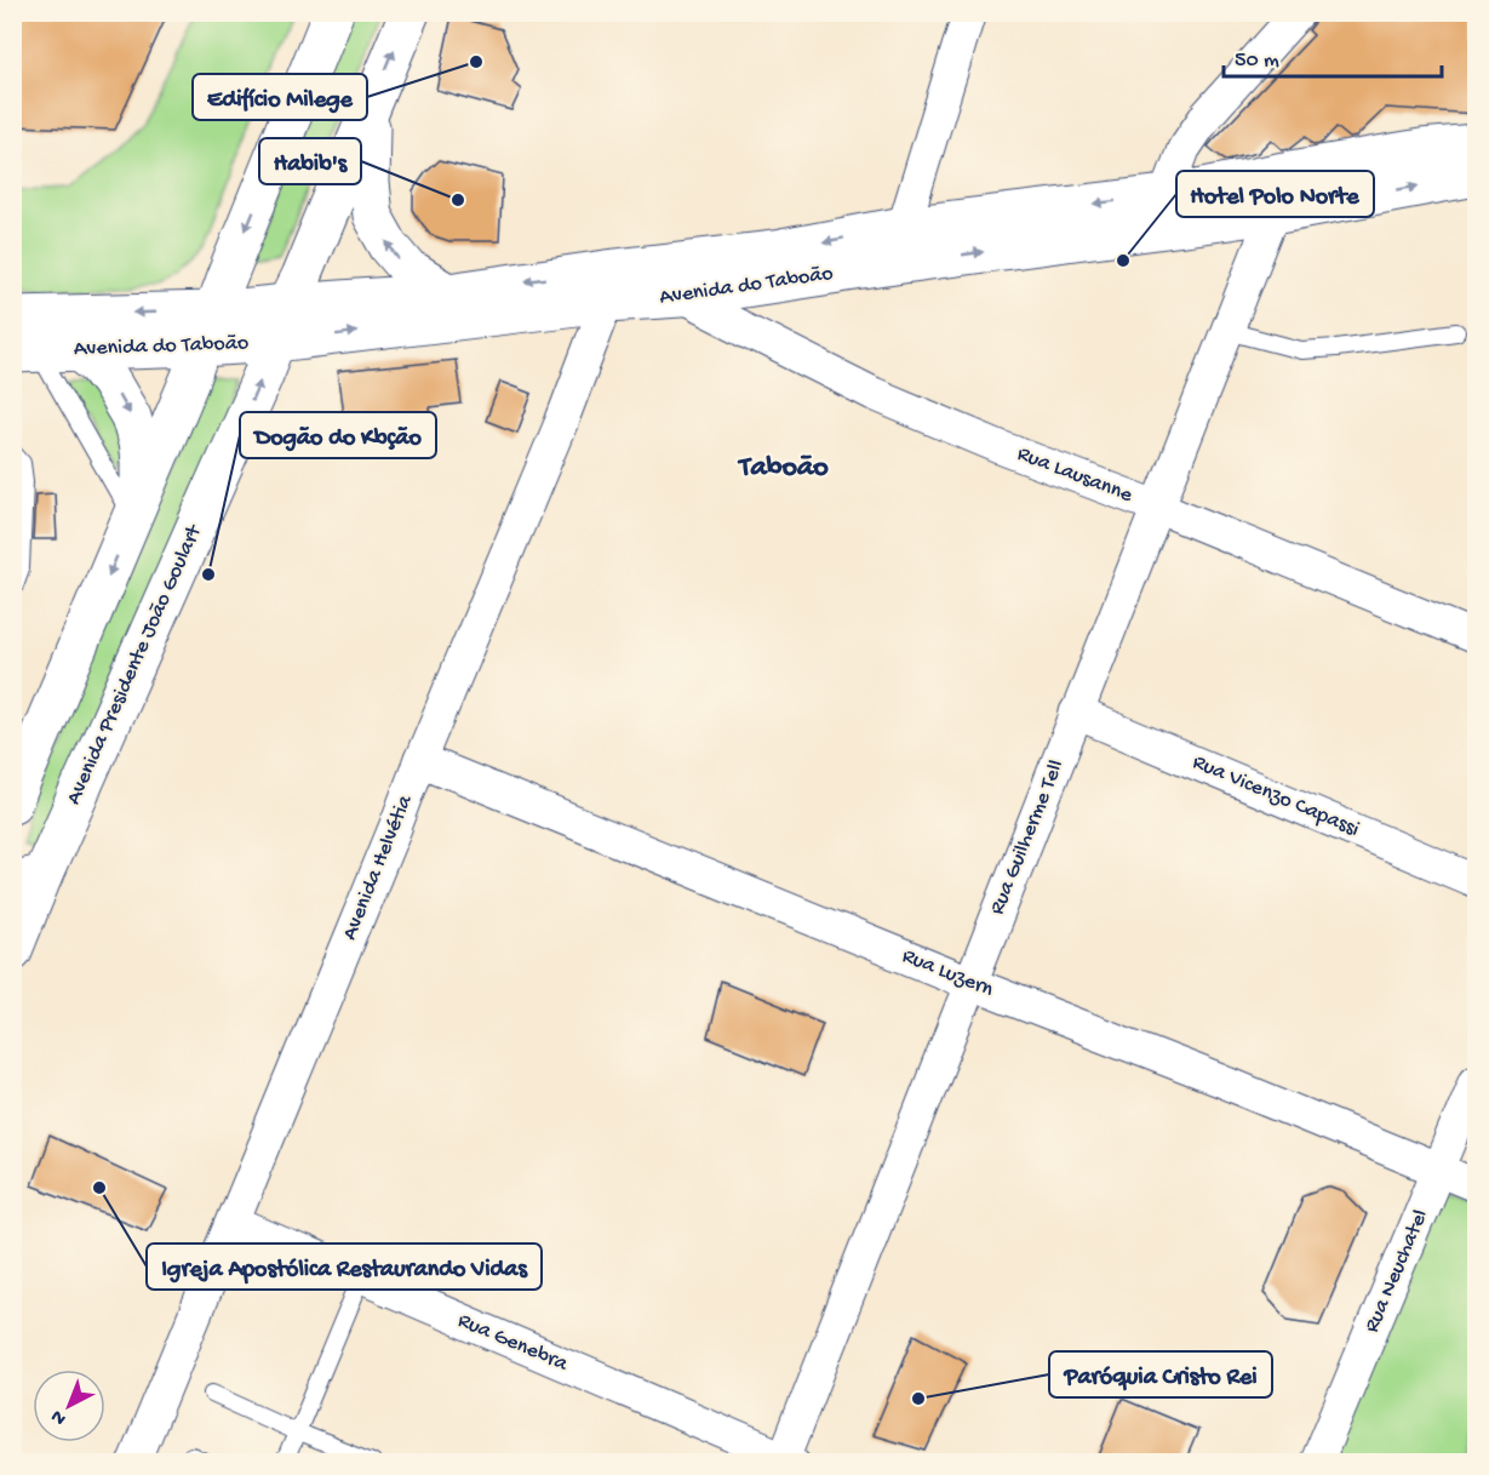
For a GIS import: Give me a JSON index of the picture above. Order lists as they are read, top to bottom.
{
  "streets": {
    "main road": ["Avenida do Taboão", "Avenida Presidente João Goulart"],
    "street": [
      "Rua Lausanne",
      "Rua Vicenzo Capassi",
      "Rua Guilherme Tell",
      "Avenida Helvétia",
      "Rua Luzern",
      "Rua Neuchatel",
      "Rua Genebra"
    ]
  },
  "crossings": [
    ["Avenida do Taboão", "Rua Lausanne"],
    ["Avenida do Taboão", "Avenida Presidente João Goulart"],
    ["Avenida do Taboão", "Rua Guilherme Tell"],
    ["Avenida do Taboão", "Avenida Helvétia"],
    ["Rua Lausanne", "Rua Guilherme Tell"],
    ["Rua Vicenzo Capassi", "Rua Guilherme Tell"],
    ["Rua Guilherme Tell", "Rua Luzern"],
    ["Rua Guilherme Tell", "Rua Genebra"],
    ["Avenida Helvétia", "Rua Luzern"],
    ["Avenida Helvétia", "Rua Genebra"],
    ["Rua Luzern", "Rua Neuchatel"]
  ],
  "districts": ["Taboão"],
  "places": [
    "Edifício Milege",
    "Habib's",
    "Hotel Polo Norte",
    "Dogão do Kbção",
    "Igreja Apostólica Restaurando Vidas",
    "Paróquia Cristo Rei"
  ],
  "scale_bar": "50 m",
  "north": "bottom left"
}
